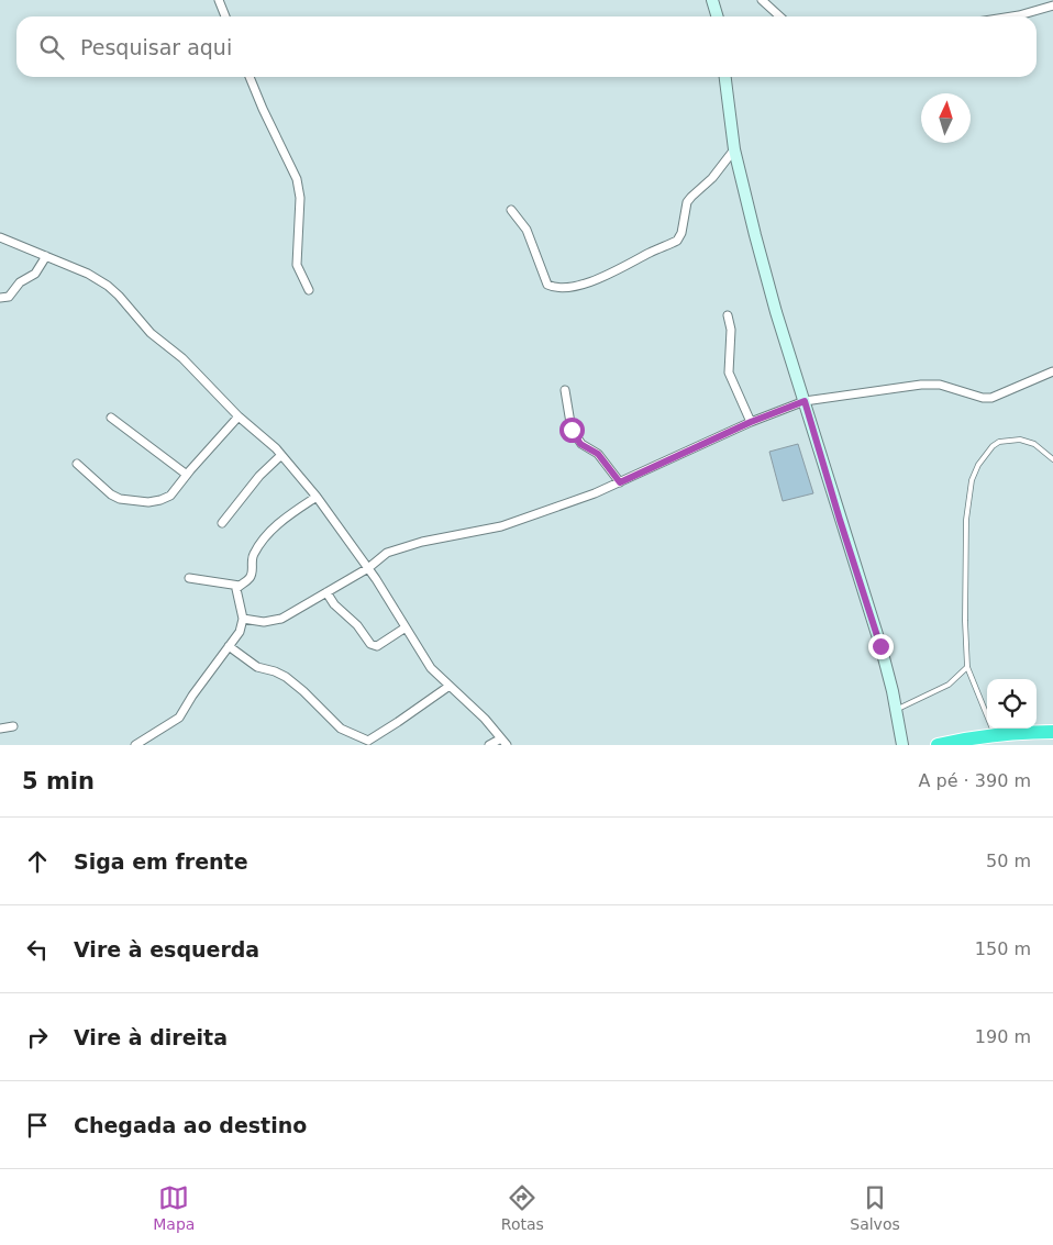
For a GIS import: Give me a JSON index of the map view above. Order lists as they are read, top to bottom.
{
  "north": "top",
  "page": {
    "search": "Pesquisar aqui",
    "heading": ["5 min", "A pé · 390 m"],
    "list": [
      ["Siga em frente", "50 m"],
      ["Vire à esquerda", "150 m"],
      ["Vire à direita", "190 m"],
      "Chegada ao destino"
    ],
    "nav": ["Mapa", "Rotas", "Salvos"]
  }
}
